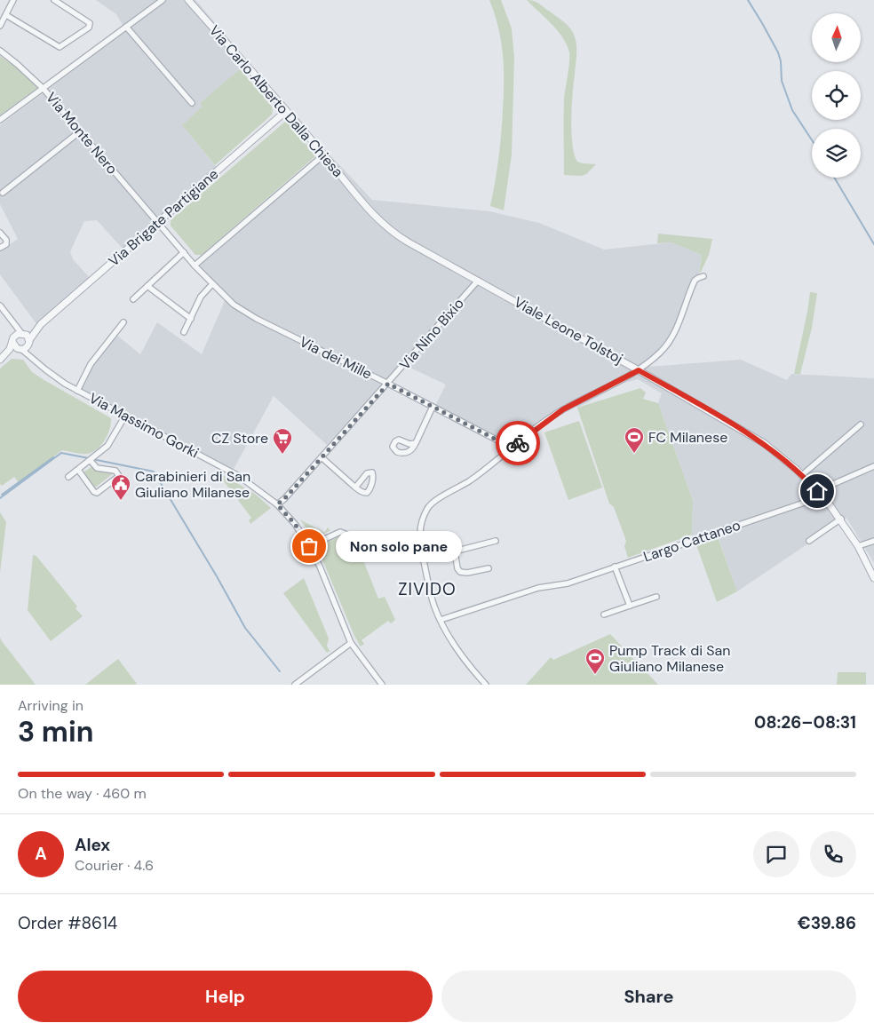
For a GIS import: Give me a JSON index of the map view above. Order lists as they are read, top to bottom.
{
  "streets": {
    "street": [
      "Via Carlo Alberto Dalla Chiesa",
      "Via Monte Nero",
      "Via Brigate Partigiane",
      "Viale Leone Tolstoj",
      "Via Nino Bixio",
      "Via dei Mille",
      "Via Massimo Gorki",
      "Largo Cattaneo"
    ]
  },
  "crossings": [
    ["Via Carlo Alberto Dalla Chiesa", "Via Brigate Partigiane"],
    ["Via Carlo Alberto Dalla Chiesa", "Viale Leone Tolstoj"],
    ["Via Monte Nero", "Via Brigate Partigiane"],
    ["Via Monte Nero", "Via dei Mille"],
    ["Via Brigate Partigiane", "Via dei Mille"],
    ["Via Brigate Partigiane", "Via Massimo Gorki"],
    ["Viale Leone Tolstoj", "Via Nino Bixio"],
    ["Viale Leone Tolstoj", "Largo Cattaneo"],
    ["Via Nino Bixio", "Via dei Mille"],
    ["Via Nino Bixio", "Via Massimo Gorki"]
  ],
  "districts": ["ZIVIDO"],
  "places": {
    "sports": ["FC Milanese", "Pump Track di San Giuliano Milanese"],
    "supermarket": ["CZ Store"],
    "public building": ["Carabinieri di San Giuliano Milanese"],
    "other": ["Non solo pane"]
  },
  "north": "top",
  "page": {
    "bubble": "Non solo pane",
    "heading": ["3 min", "Arriving in", "08:26–08:31"],
    "panel": [
      "Alex",
      "Courier · 4.6",
      "Order #8614",
      "€39.86"
    ],
    "bar": "On the way · 460 m",
    "round": "A",
    "buttons": ["Help", "Share"]
  }
}
